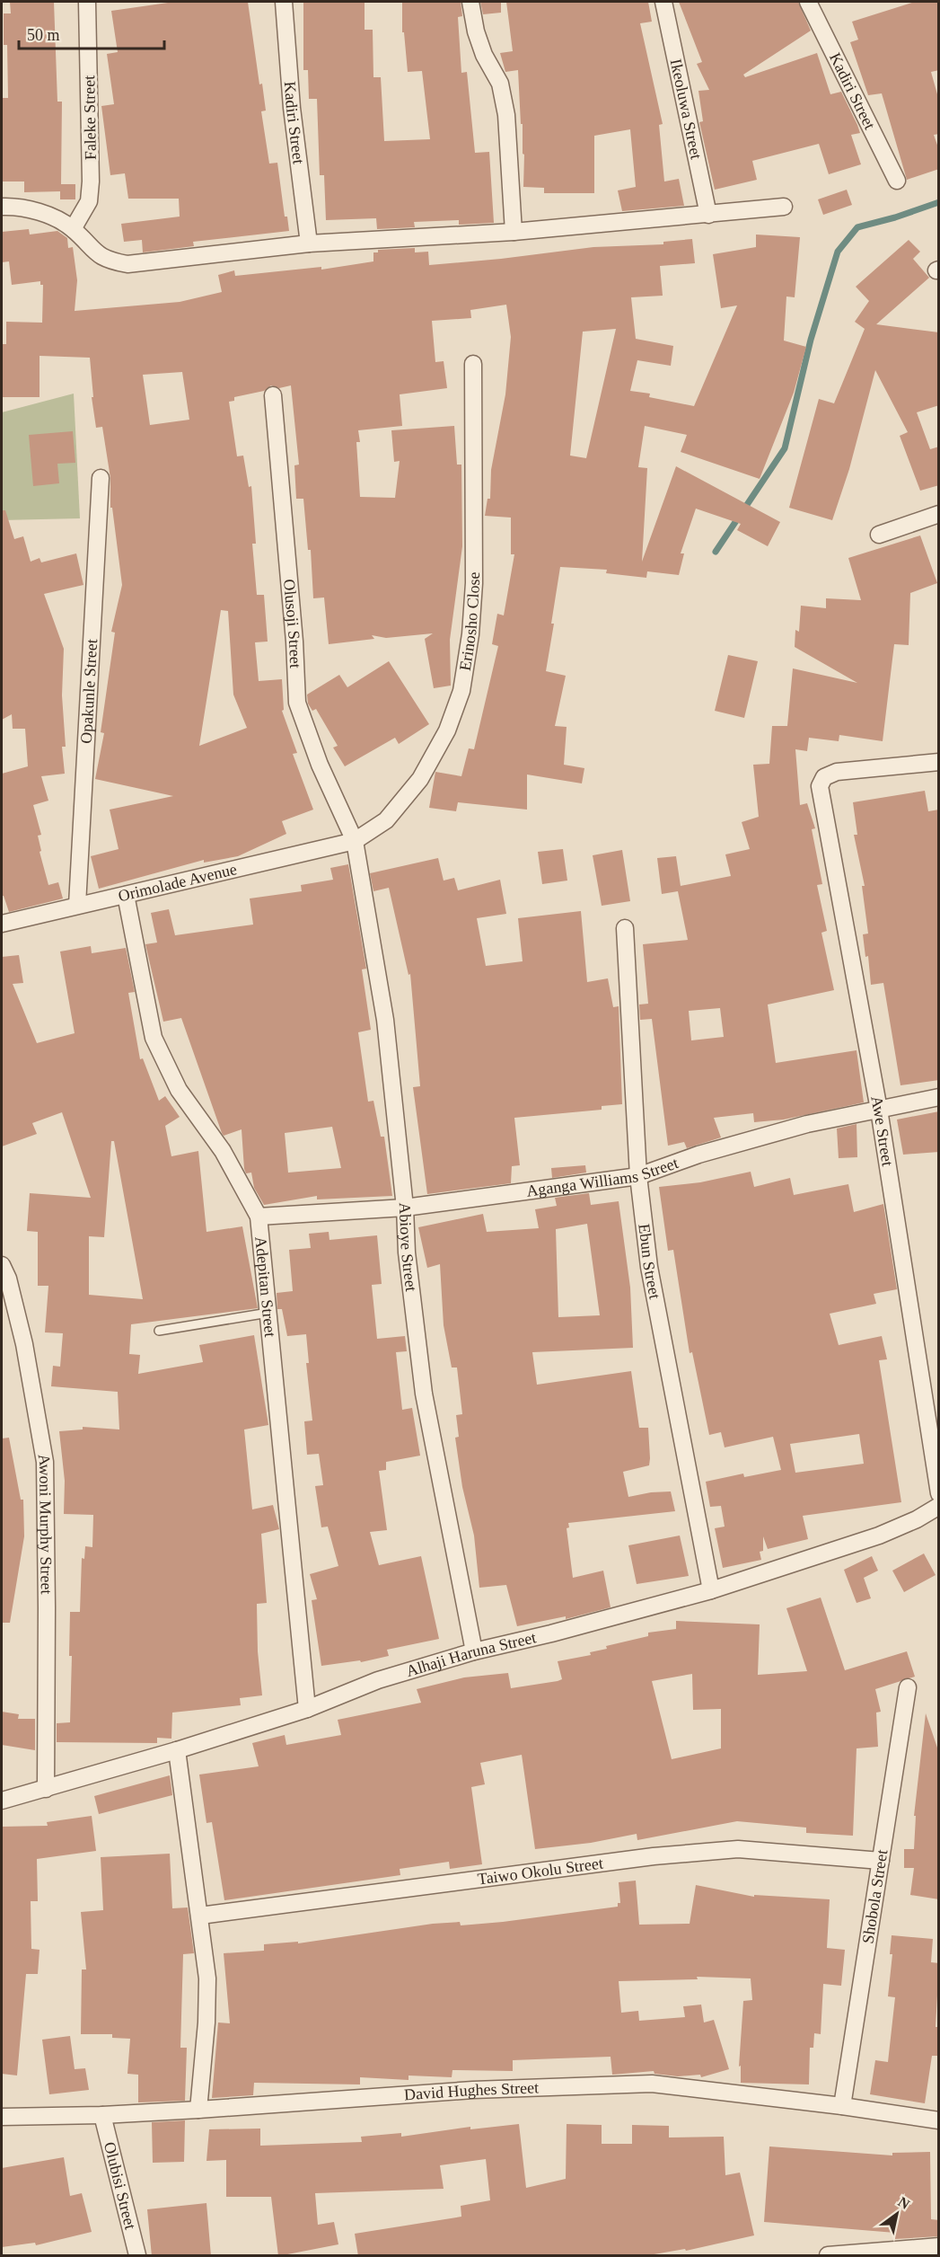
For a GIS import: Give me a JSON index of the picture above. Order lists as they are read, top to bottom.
{
  "streets": {
    "street": [
      "Kadiri Street",
      "Ikeoluwa Street",
      "Faleke Street",
      "Erinosho Close",
      "Olusoji Street",
      "Opakunle Street",
      "Orimolade Avenue",
      "Awe Street",
      "Aganga Williams Street",
      "Abioye Street",
      "Ebun Street",
      "Adepitan Street",
      "Awoni Murphy Street",
      "Alhaji Haruna Street",
      "Taiwo Okolu Street",
      "Shobola Street",
      "David Hughes Street",
      "Olubisi Street"
    ]
  },
  "crossings": [
    ["Erinosho Close", "Olusoji Street"],
    ["Erinosho Close", "Orimolade Avenue"],
    ["Erinosho Close", "Abioye Street"],
    ["Olusoji Street", "Orimolade Avenue"],
    ["Olusoji Street", "Abioye Street"],
    ["Opakunle Street", "Orimolade Avenue"],
    ["Orimolade Avenue", "Abioye Street"],
    ["Orimolade Avenue", "Adepitan Street"],
    ["Awe Street", "Aganga Williams Street"],
    ["Aganga Williams Street", "Abioye Street"],
    ["Aganga Williams Street", "Ebun Street"],
    ["Aganga Williams Street", "Adepitan Street"],
    ["Abioye Street", "Alhaji Haruna Street"],
    ["Ebun Street", "Alhaji Haruna Street"],
    ["Adepitan Street", "Alhaji Haruna Street"],
    ["Awoni Murphy Street", "Alhaji Haruna Street"],
    ["Taiwo Okolu Street", "Shobola Street"],
    ["Shobola Street", "David Hughes Street"],
    ["David Hughes Street", "Olubisi Street"]
  ],
  "scale_bar": "50 m",
  "north": "top right"
}
